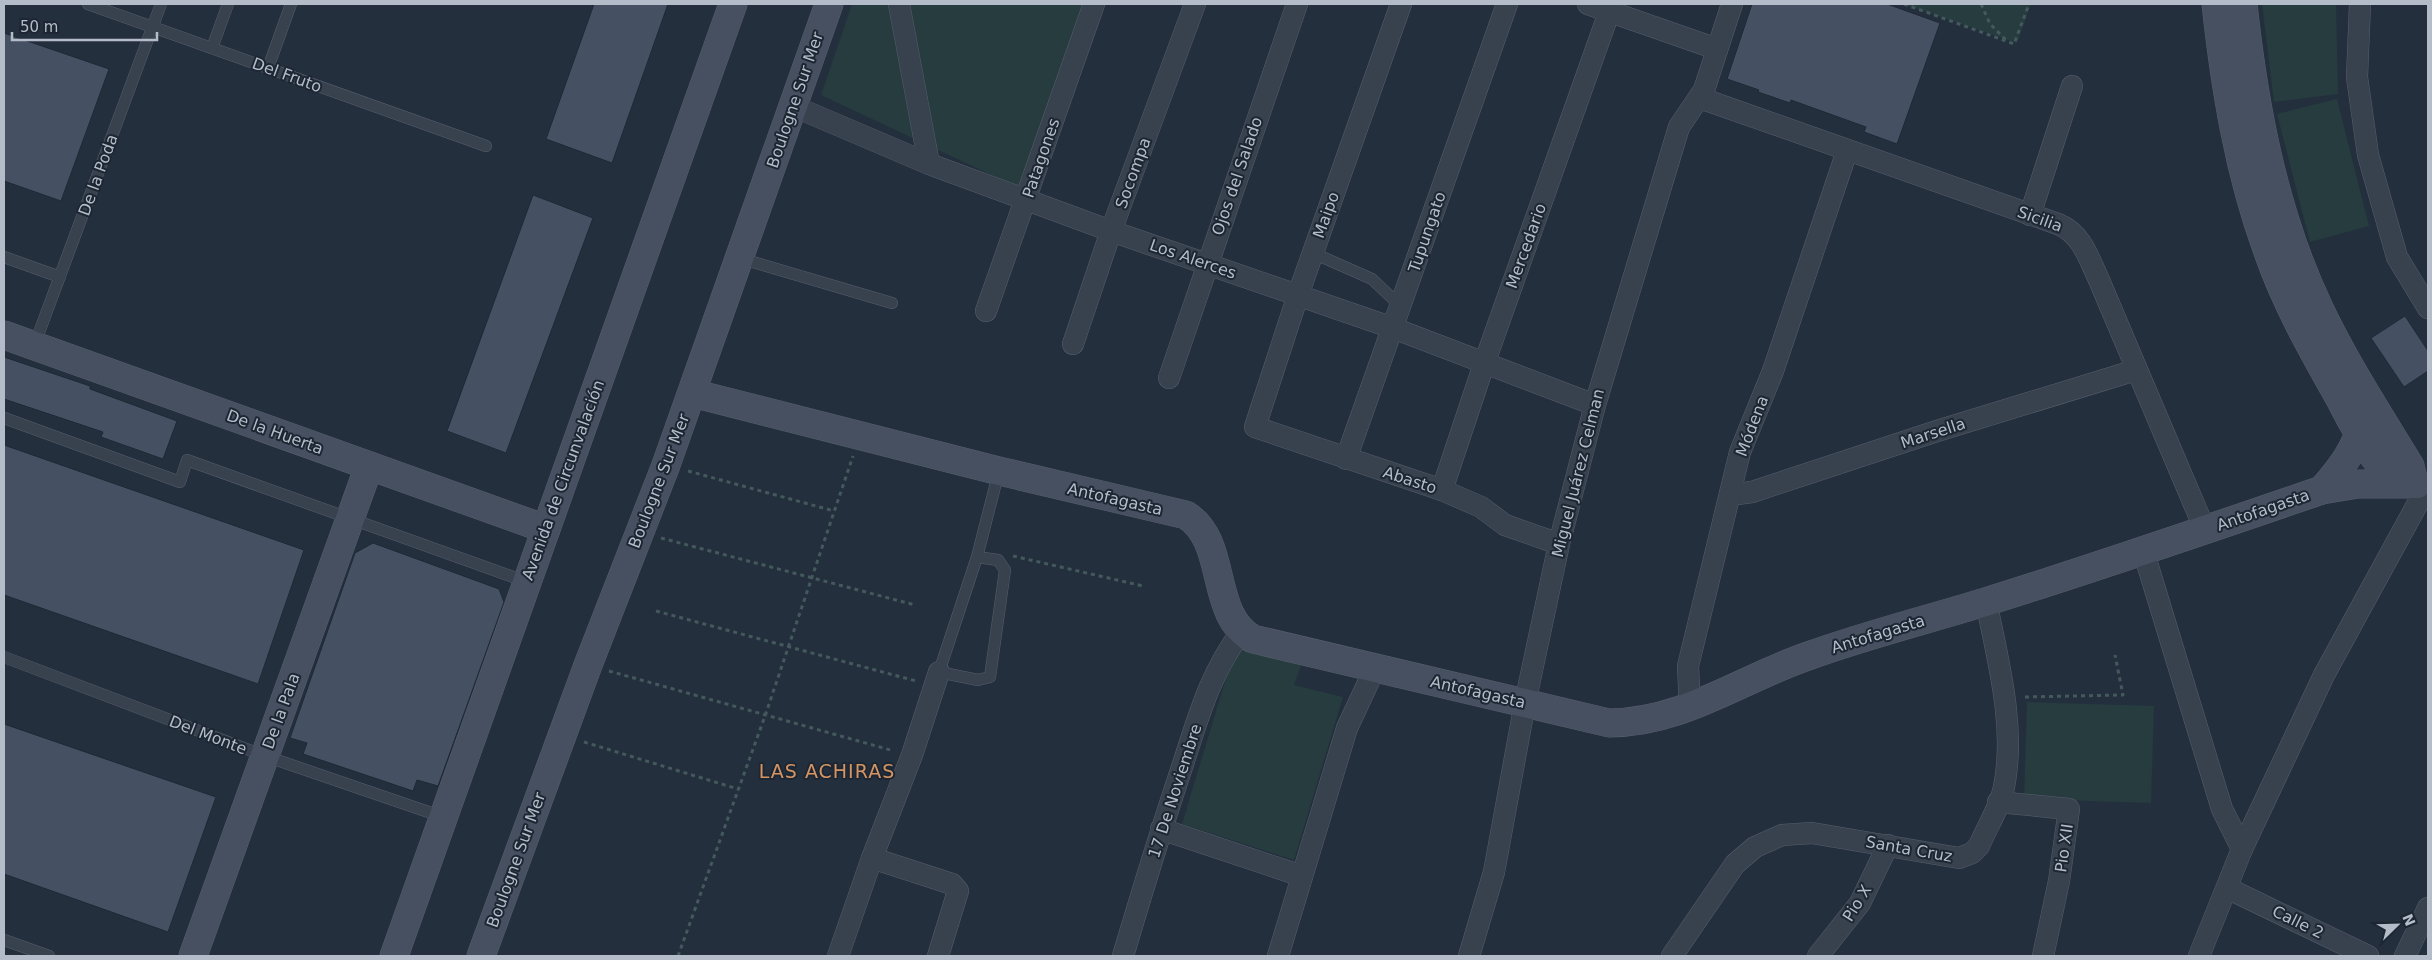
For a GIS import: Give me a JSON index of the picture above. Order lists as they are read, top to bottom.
{
  "streets": {
    "street": [
      "Boulogne Sur Mer",
      "Patagones",
      "Socompa",
      "Ojos del Salado",
      "Maipo",
      "Sicilia",
      "Tupungato",
      "Mercedario",
      "Los Alerces",
      "Módena",
      "De la Huerta",
      "Marsella",
      "Miguel Juárez Celman",
      "Avenida de Circunvalación",
      "Abasto",
      "Antofagasta",
      "De la Pala",
      "17 De Noviembre",
      "Pio XII",
      "Santa Cruz",
      "Pio X",
      "Calle 2"
    ],
    "lane": ["Del Fruto", "De la Poda", "Del Monte"]
  },
  "crossings": [
    ["Del Fruto", "De la Poda"],
    ["Boulogne Sur Mer", "Los Alerces"],
    ["Boulogne Sur Mer", "Antofagasta"],
    ["Patagones", "Los Alerces"],
    ["Socompa", "Los Alerces"],
    ["De la Poda", "De la Huerta"],
    ["Ojos del Salado", "Los Alerces"],
    ["Maipo", "Los Alerces"],
    ["Maipo", "Abasto"],
    ["Sicilia", "Módena"],
    ["Sicilia", "Marsella"],
    ["Sicilia", "Miguel Juárez Celman"],
    ["Sicilia", "Antofagasta"],
    ["Tupungato", "Los Alerces"],
    ["Tupungato", "Abasto"],
    ["Mercedario", "Los Alerces"],
    ["Mercedario", "Abasto"],
    ["Los Alerces", "Miguel Juárez Celman"],
    ["Módena", "Marsella"],
    ["Módena", "Antofagasta"],
    ["De la Huerta", "Avenida de Circunvalación"],
    ["De la Huerta", "De la Pala"],
    ["Miguel Juárez Celman", "Abasto"],
    ["Miguel Juárez Celman", "Antofagasta"],
    ["Avenida de Circunvalación", "Del Monte"],
    ["Antofagasta", "17 De Noviembre"],
    ["Antofagasta", "Santa Cruz"],
    ["De la Pala", "Del Monte"],
    ["Pio XII", "Santa Cruz"],
    ["Santa Cruz", "Pio X"]
  ],
  "districts": ["LAS ACHIRAS"],
  "scale_bar": "50 m",
  "north": "top right"
}
